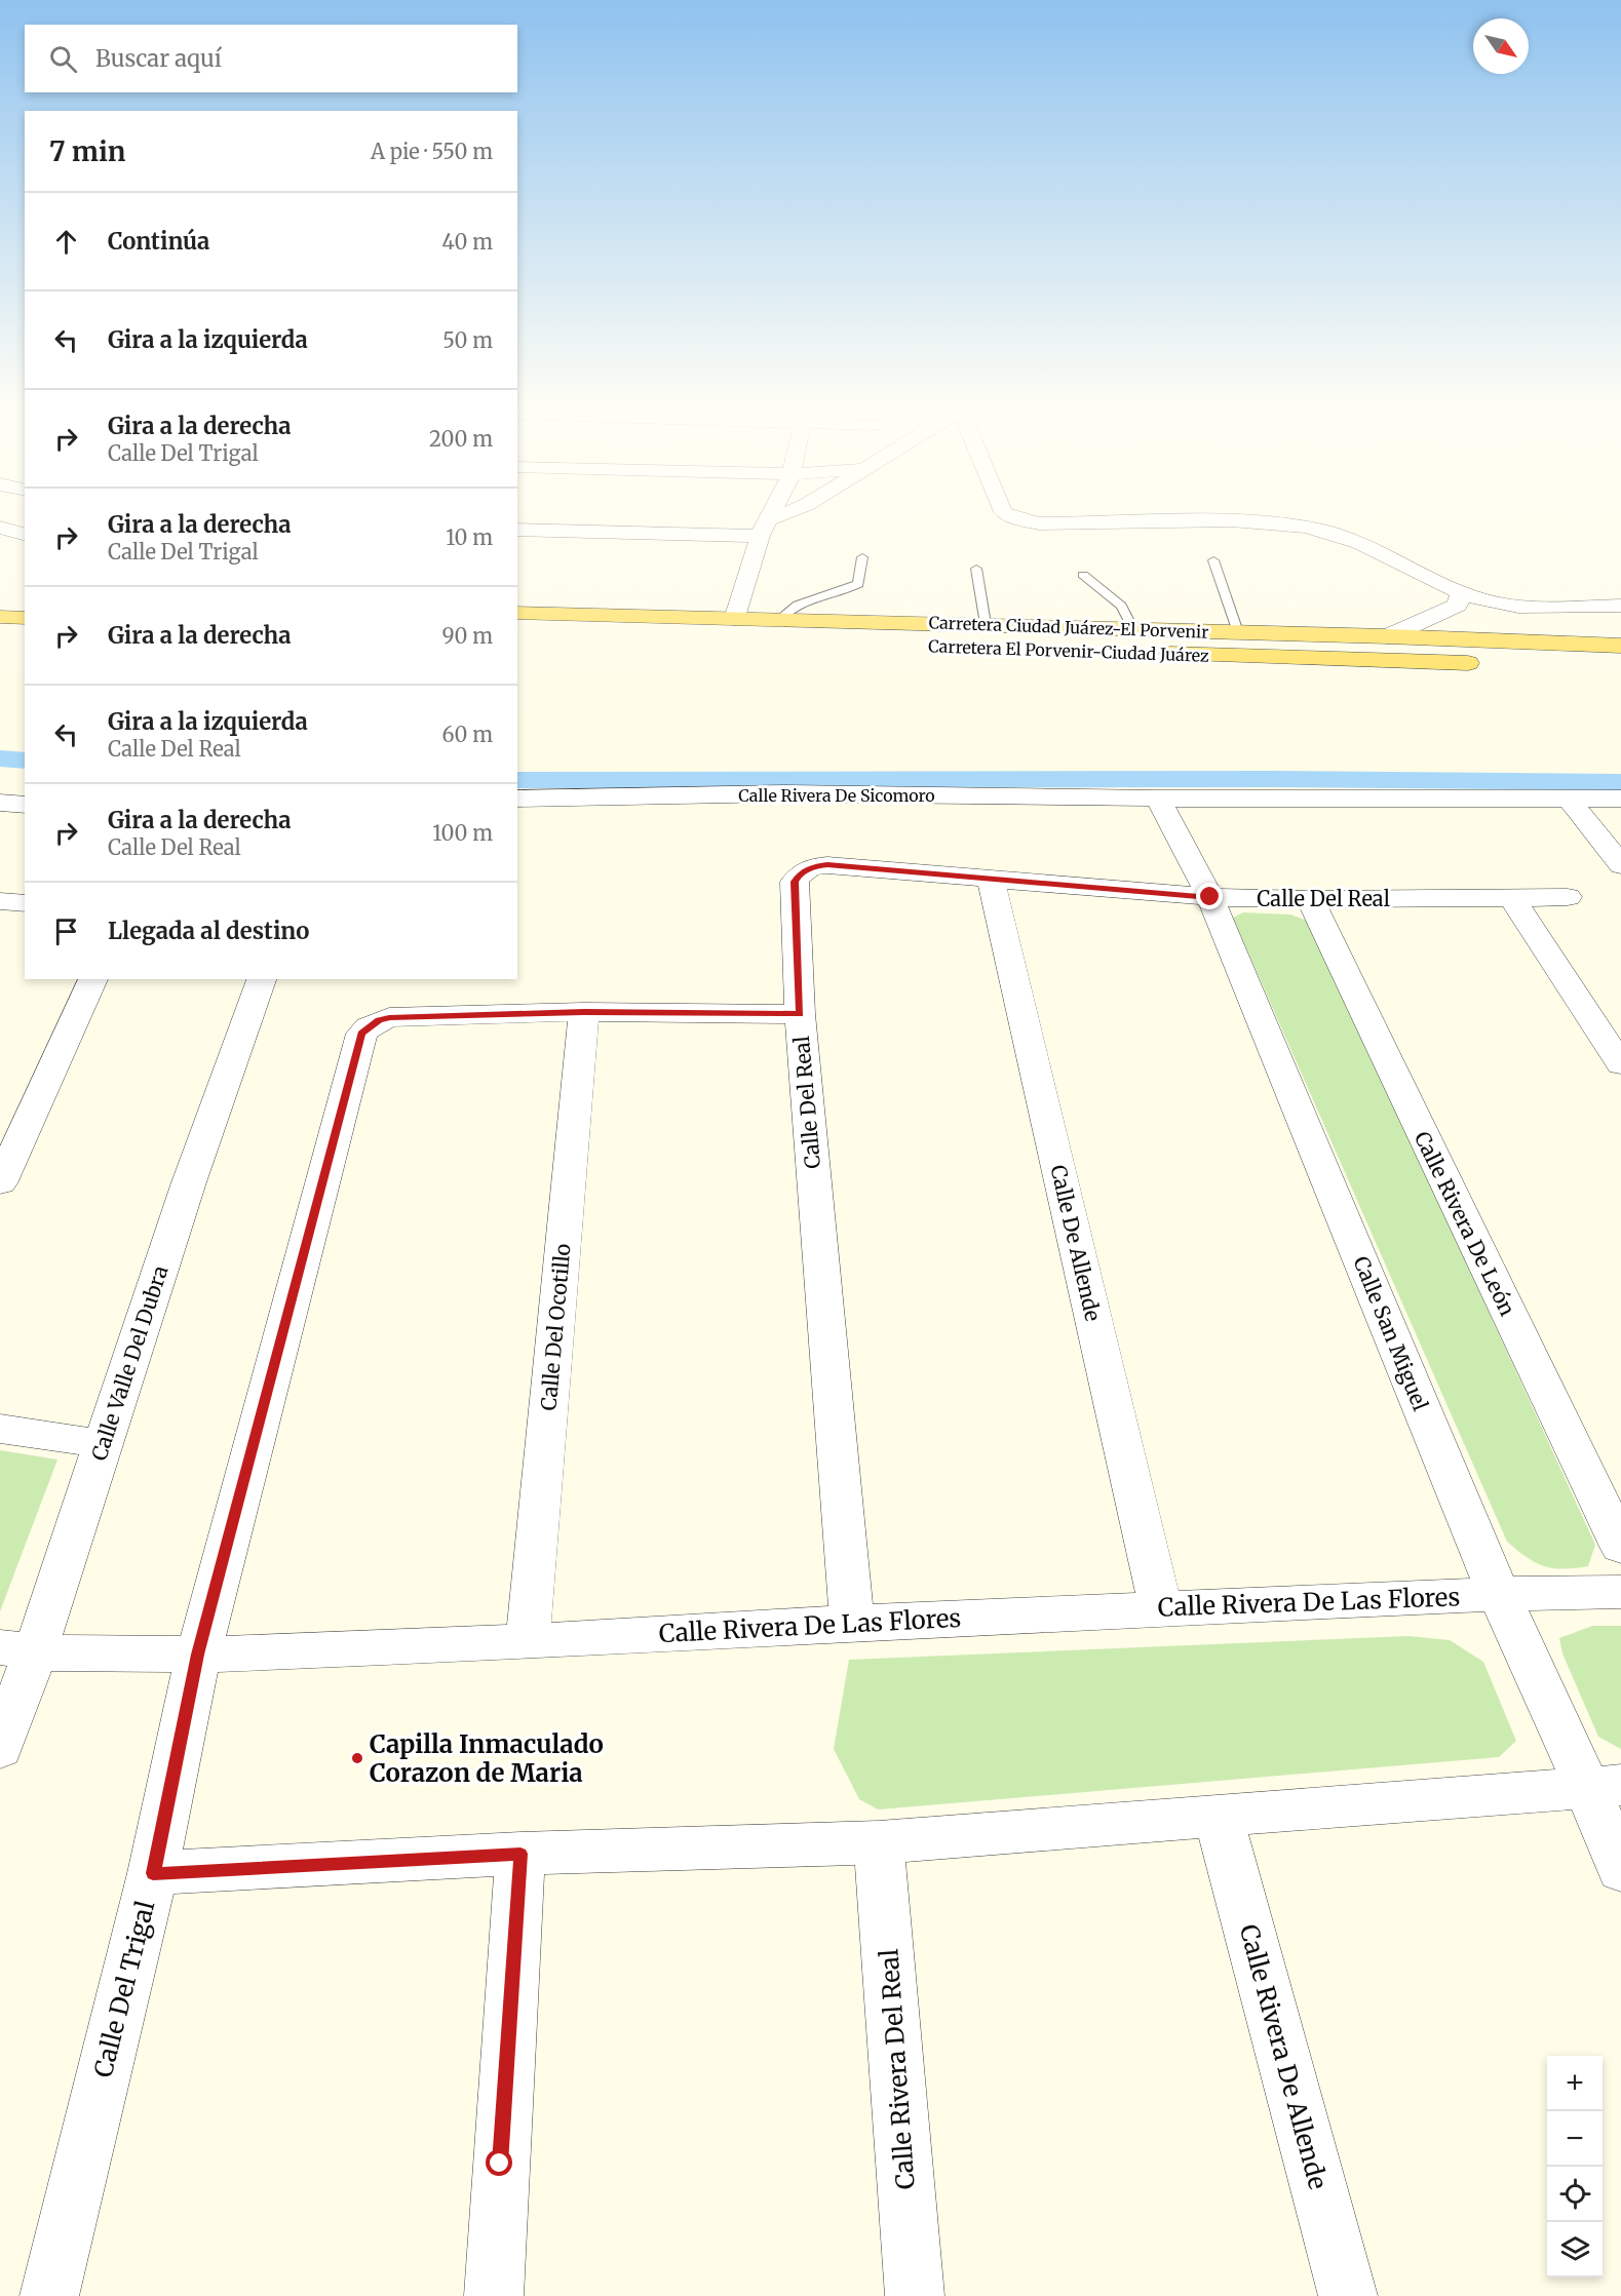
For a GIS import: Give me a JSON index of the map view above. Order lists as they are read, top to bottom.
{
  "streets": {
    "main road": ["Carretera Ciudad Juárez-El Porvenir", "Carretera El Porvenir-Ciudad Juárez"],
    "street": [
      "Calle Rivera De Sicomoro",
      "Calle Del Real",
      "Calle Rivera De León",
      "Calle De Allende",
      "Calle Del Ocotillo",
      "Calle San Miguel",
      "Calle Valle Del Dubra",
      "Calle Rivera De Las Flores",
      "Calle Del Trigal",
      "Calle Rivera De Allende",
      "Calle Rivera Del Real"
    ]
  },
  "crossings": [
    ["Calle Rivera De Sicomoro", "Calle San Miguel"],
    ["Calle Del Real", "Calle Rivera De León"],
    ["Calle Del Real", "Calle De Allende"],
    ["Calle Del Real", "Calle San Miguel"],
    ["Calle Del Real", "Calle Rivera De Las Flores"],
    ["Calle De Allende", "Calle Rivera De Las Flores"],
    ["Calle Del Ocotillo", "Calle Rivera De Las Flores"],
    ["Calle Del Ocotillo", "Calle Del Trigal"],
    ["Calle San Miguel", "Calle Rivera De Las Flores"],
    ["Calle Valle Del Dubra", "Calle Rivera De Las Flores"],
    ["Calle Rivera De Las Flores", "Calle Del Trigal"]
  ],
  "places": ["Capilla Inmaculado Corazon de Maria"],
  "north": "bottom right",
  "page": {
    "search": "Buscar aquí",
    "heading": ["7 min", "A pie · 550 m"],
    "list": [
      ["Continúa", "40 m"],
      ["Gira a la izquierda", "50 m"],
      ["Gira a la derecha", "Calle Del Trigal", "200 m"],
      ["Gira a la derecha", "Calle Del Trigal", "10 m"],
      ["Gira a la derecha", "90 m"],
      ["Gira a la izquierda", "Calle Del Real", "60 m"],
      ["Gira a la derecha", "Calle Del Real", "100 m"],
      "Llegada al destino"
    ],
    "map_buttons": ["+", "−"]
  }
}
